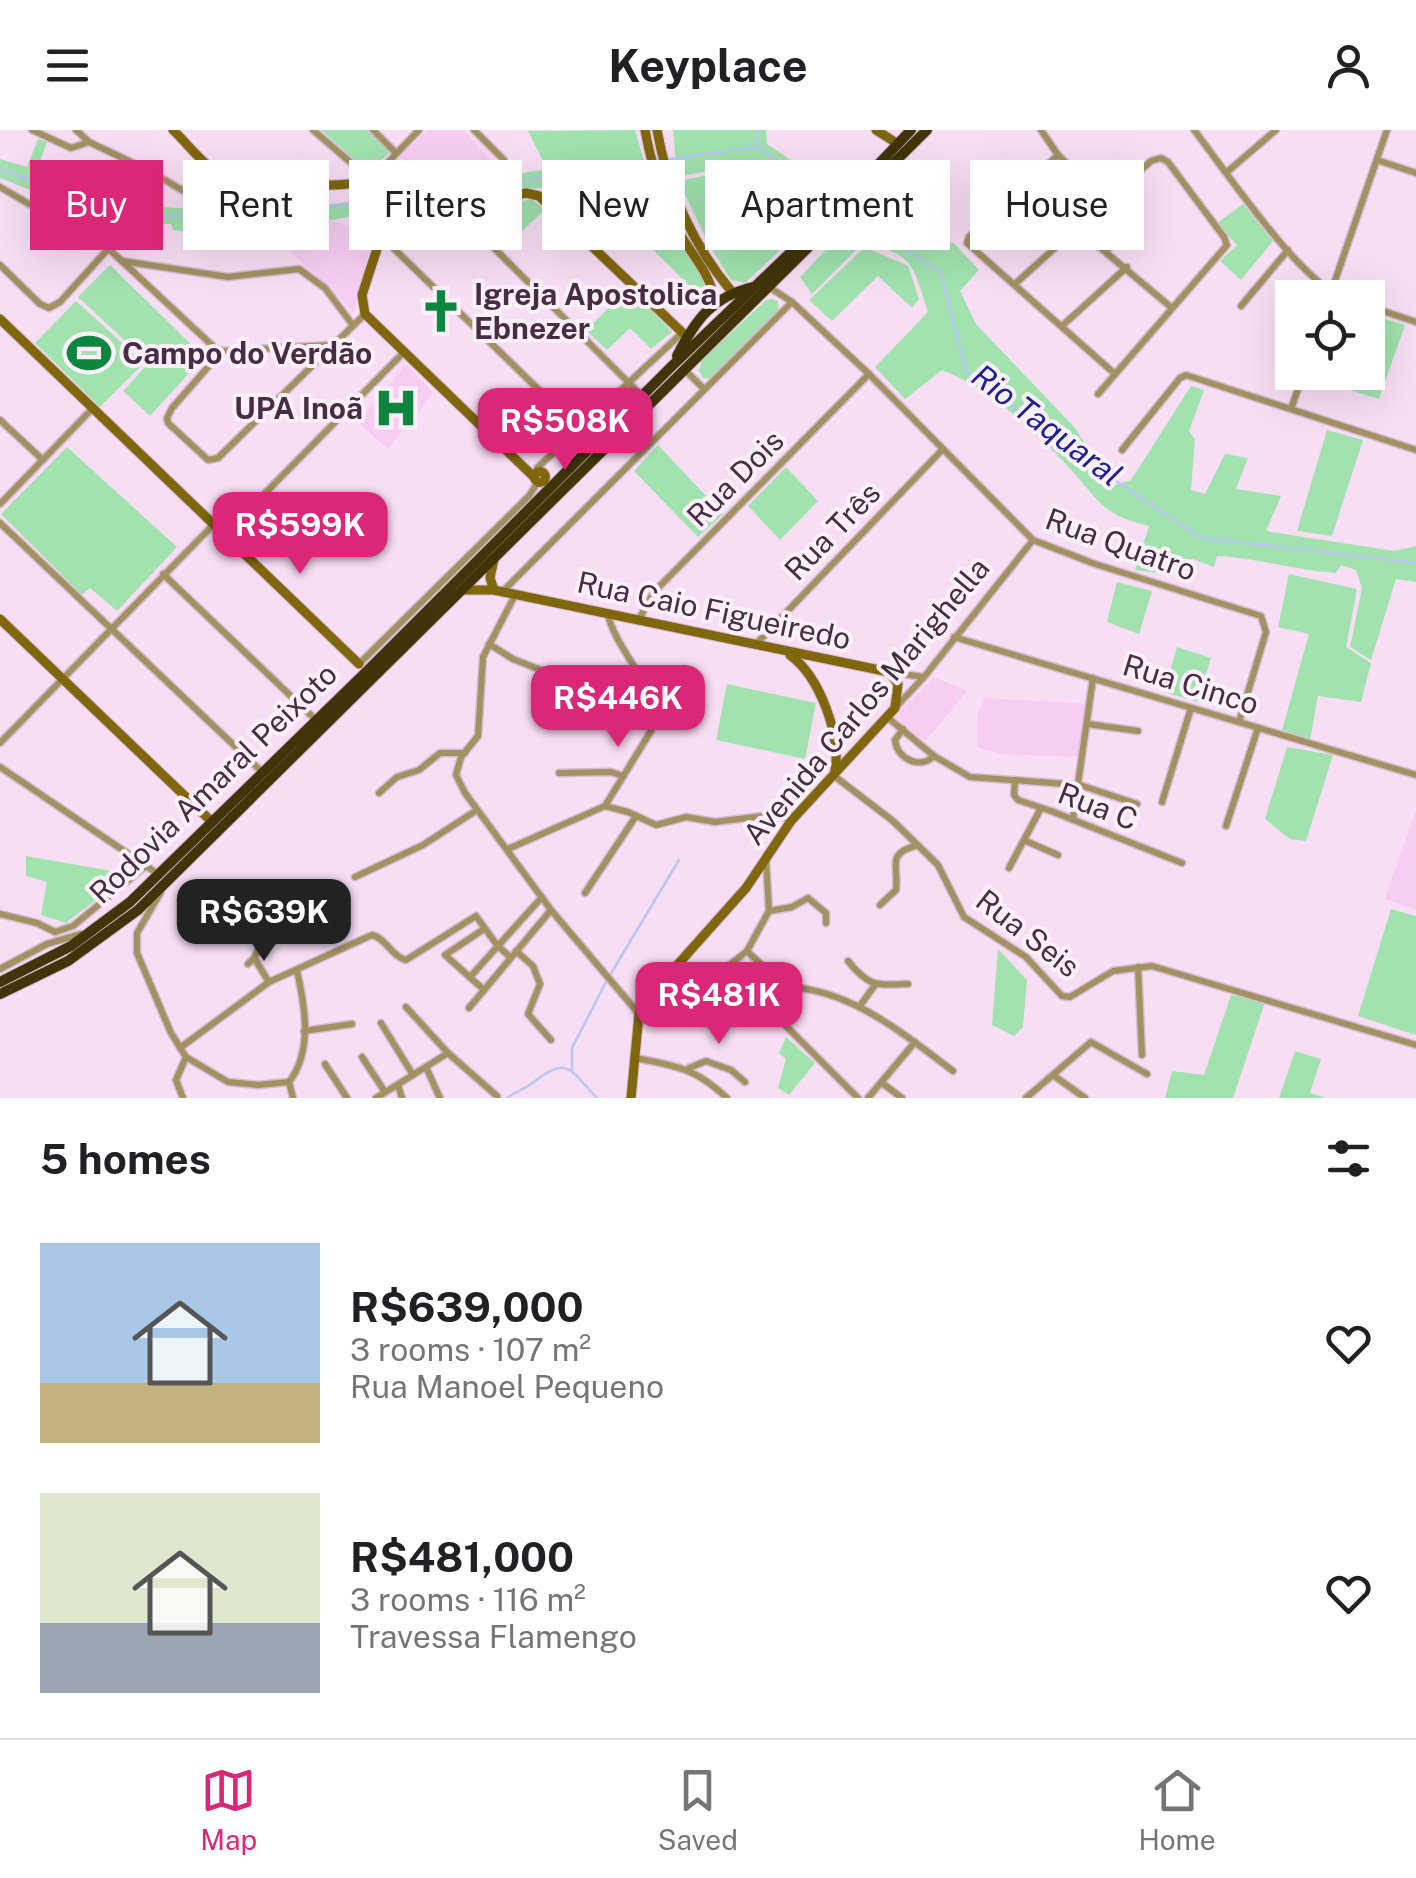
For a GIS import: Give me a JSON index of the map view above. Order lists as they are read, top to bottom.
{
  "streets": {
    "highway": ["Rodovia Amaral Peixoto"],
    "street": [
      "Rua Dois",
      "Rua Três",
      "Rua Quatro",
      "Rua Caio Figueiredo",
      "Rua Cinco",
      "Avenida Carlos Marighella",
      "Rua C",
      "Rua Seis"
    ]
  },
  "crossings": [
    ["Rua Dois", "Rua Quatro"],
    ["Rua Dois", "Rua Caio Figueiredo"],
    ["Rua Três", "Rua Quatro"],
    ["Rua Três", "Rua Caio Figueiredo"],
    ["Rua Quatro", "Rua Cinco"],
    ["Rua Quatro", "Avenida Carlos Marighella"],
    ["Rua Quatro", "Rodovia Amaral Peixoto"],
    ["Rua Caio Figueiredo", "Avenida Carlos Marighella"],
    ["Rua Caio Figueiredo", "Rodovia Amaral Peixoto"],
    ["Rua Cinco", "Avenida Carlos Marighella"],
    ["Avenida Carlos Marighella", "Rua Seis"]
  ],
  "water": ["Rio Taquaral"],
  "places": {
    "church": ["Igreja Apostolica Ebnezer"],
    "sports": ["Campo do Verdão"],
    "hospital": ["UPA Inoã"]
  },
  "page": {
    "header": "Keyplace",
    "chip": [
      "Buy",
      "Rent",
      "Filters",
      "New",
      "Apartment",
      "House"
    ],
    "price": [
      "R$508K",
      "R$599K",
      "R$446K",
      "R$639K",
      "R$481K"
    ],
    "heading": "5 homes",
    "list": [
      {
        "name": "R$639,000",
        "note": "3 rooms · 107 m² · Rua Manoel Pequeno"
      },
      {
        "name": "R$481,000",
        "note": "3 rooms · 116 m² · Travessa Flamengo"
      }
    ],
    "tabs": ["Map", "Saved", "Home"]
  }
}
